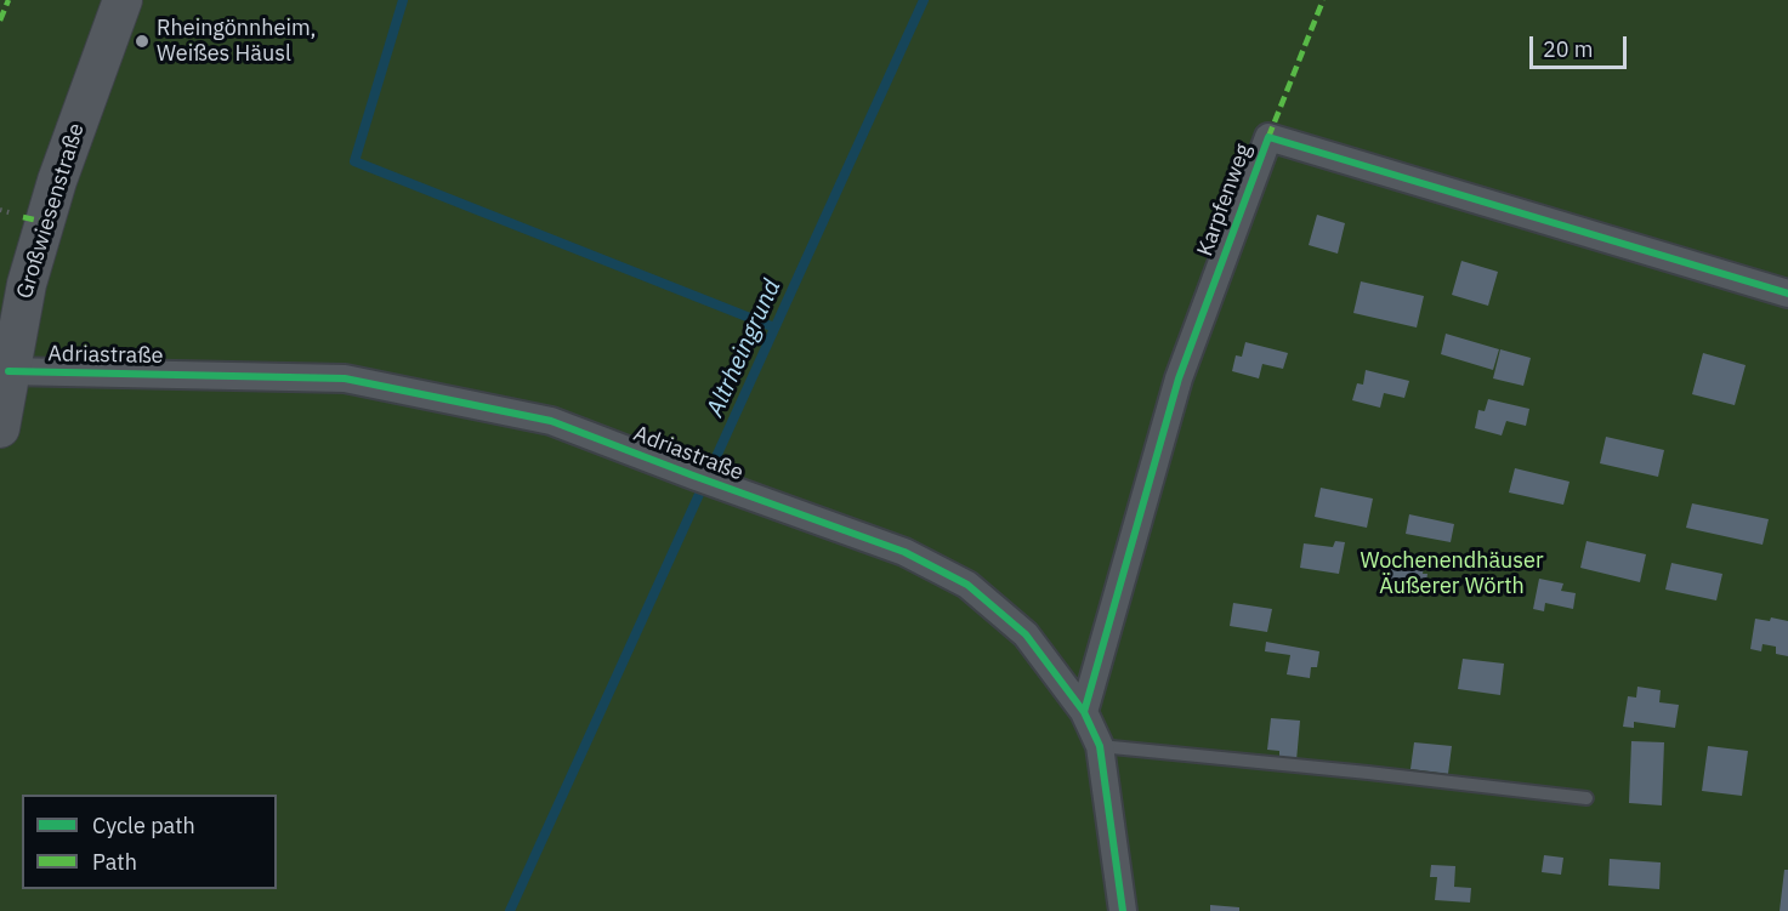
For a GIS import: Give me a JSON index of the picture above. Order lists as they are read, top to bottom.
{
  "streets": {
    "street": ["Karpfenweg", "Großwiesenstraße", "Adriastraße"]
  },
  "crossings": [
    ["Karpfenweg", "Adriastraße"],
    ["Großwiesenstraße", "Adriastraße"]
  ],
  "water": ["Altrheingrund"],
  "parks": ["Wochenendhäuser Äußerer Wörth"],
  "places": ["Rheingönnheim, Weißes Häusl"],
  "legend": ["Cycle path", "Path"],
  "scale_bar": "20 m"
}
